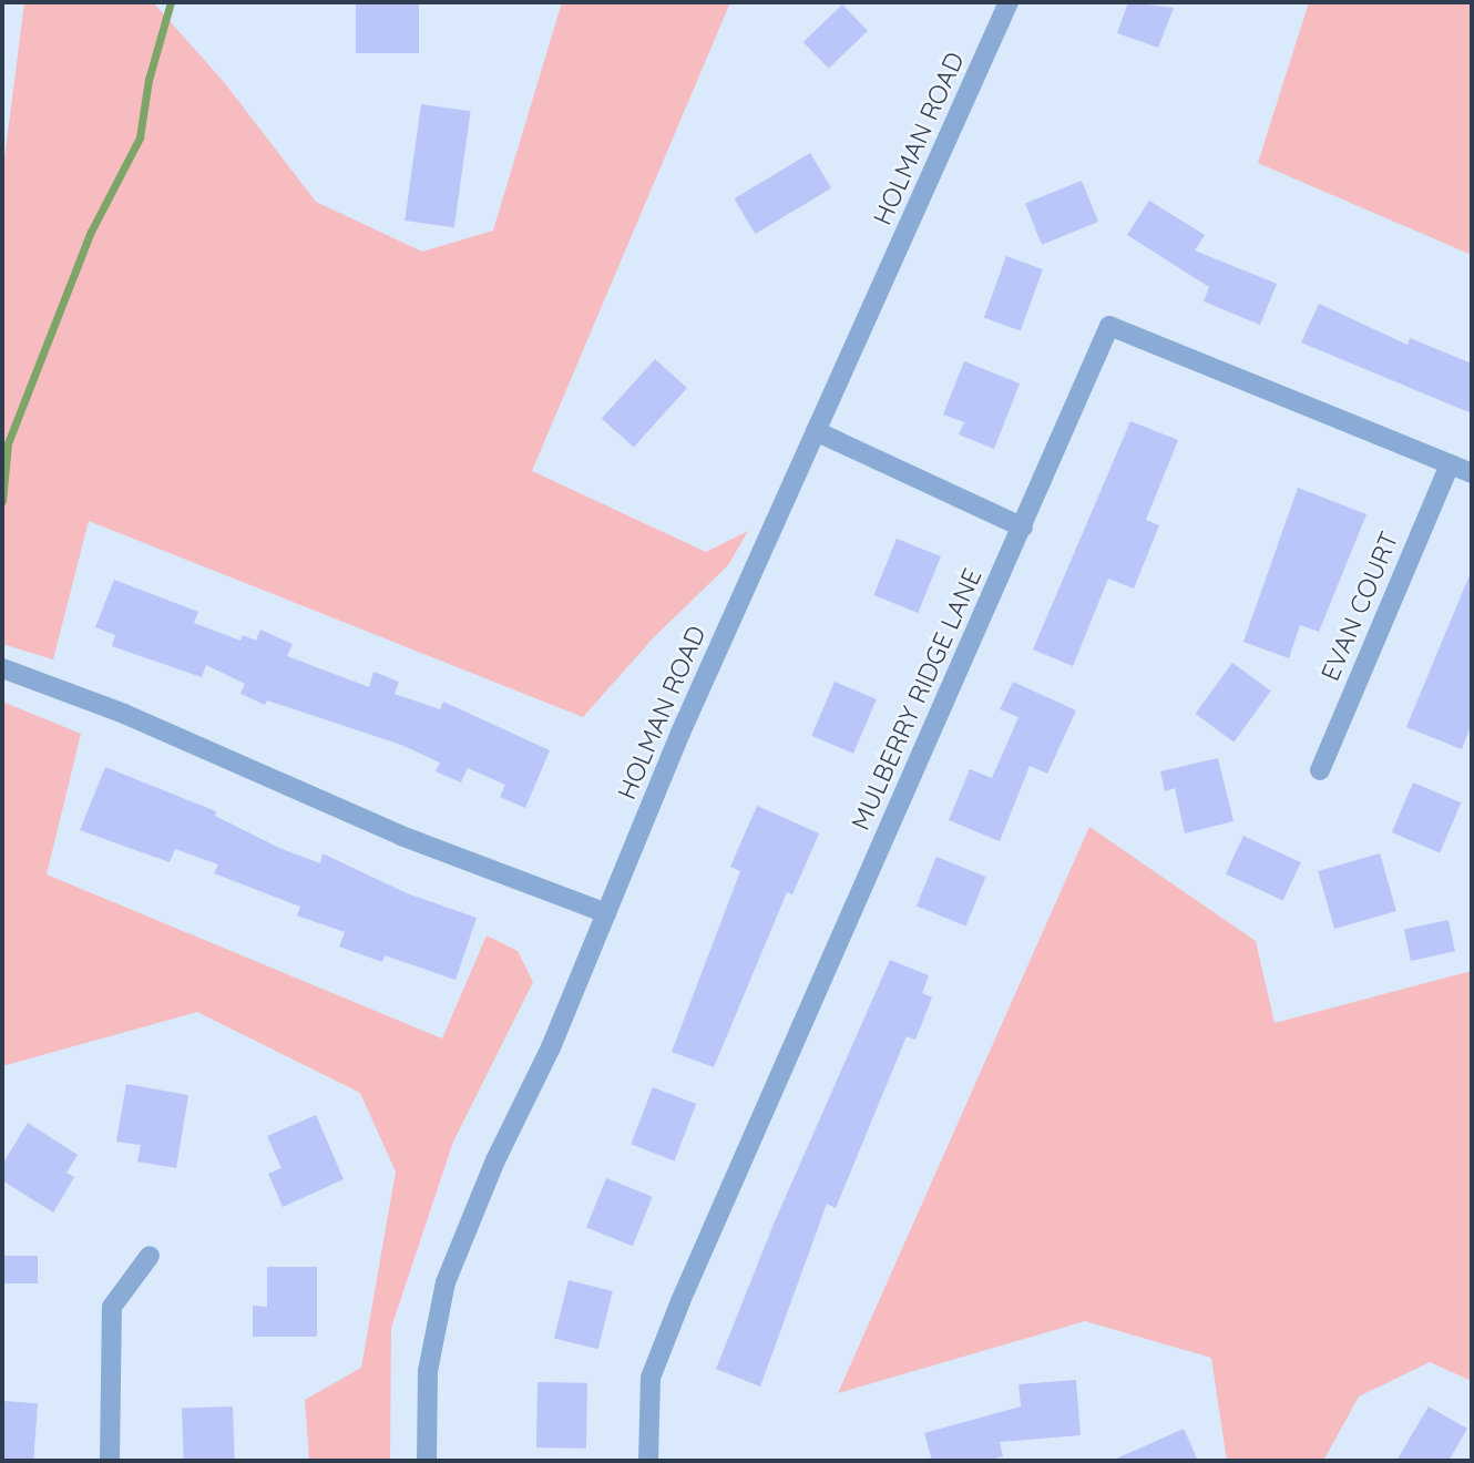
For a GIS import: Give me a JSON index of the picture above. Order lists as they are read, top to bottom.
{
  "streets": {
    "street": ["HOLMAN ROAD", "EVAN COURT", "MULBERRY RIDGE LANE"]
  },
  "crossings": [
    ["EVAN COURT", "MULBERRY RIDGE LANE"]
  ]
}
